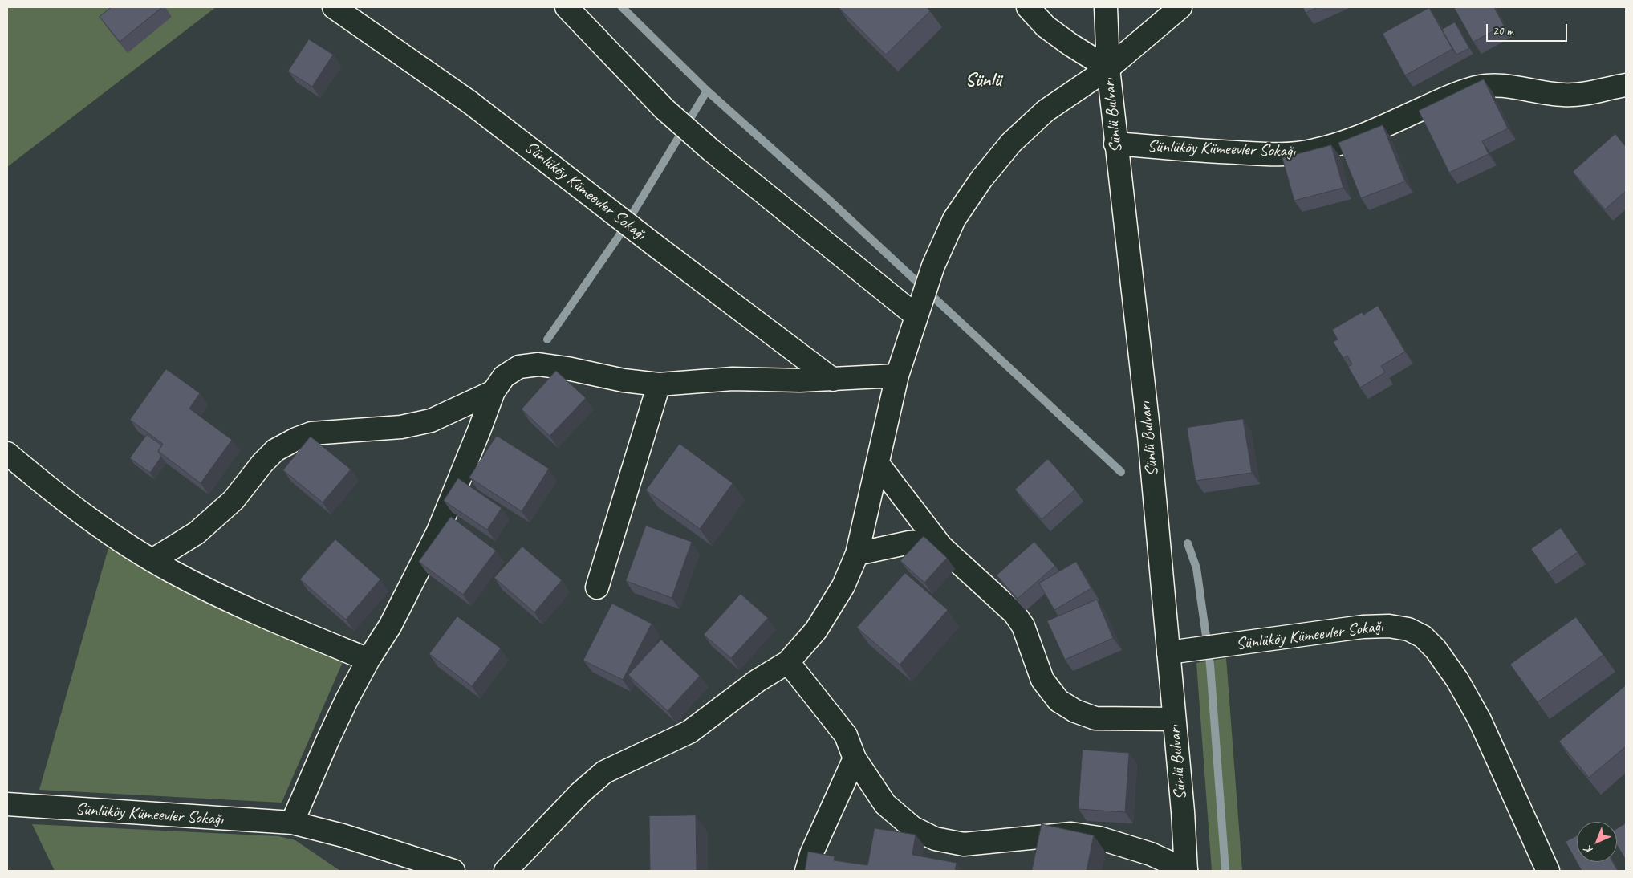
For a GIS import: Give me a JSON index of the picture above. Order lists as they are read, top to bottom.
{
  "streets": {
    "street": ["Sünlü Bulvarı", "Sünlüköy Kümeevler Sokağı"]
  },
  "crossings": [
    ["Sünlü Bulvarı", "Sünlüköy Kümeevler Sokağı"]
  ],
  "districts": ["Sünlü"],
  "scale_bar": "20 m",
  "north": "bottom left"
}
